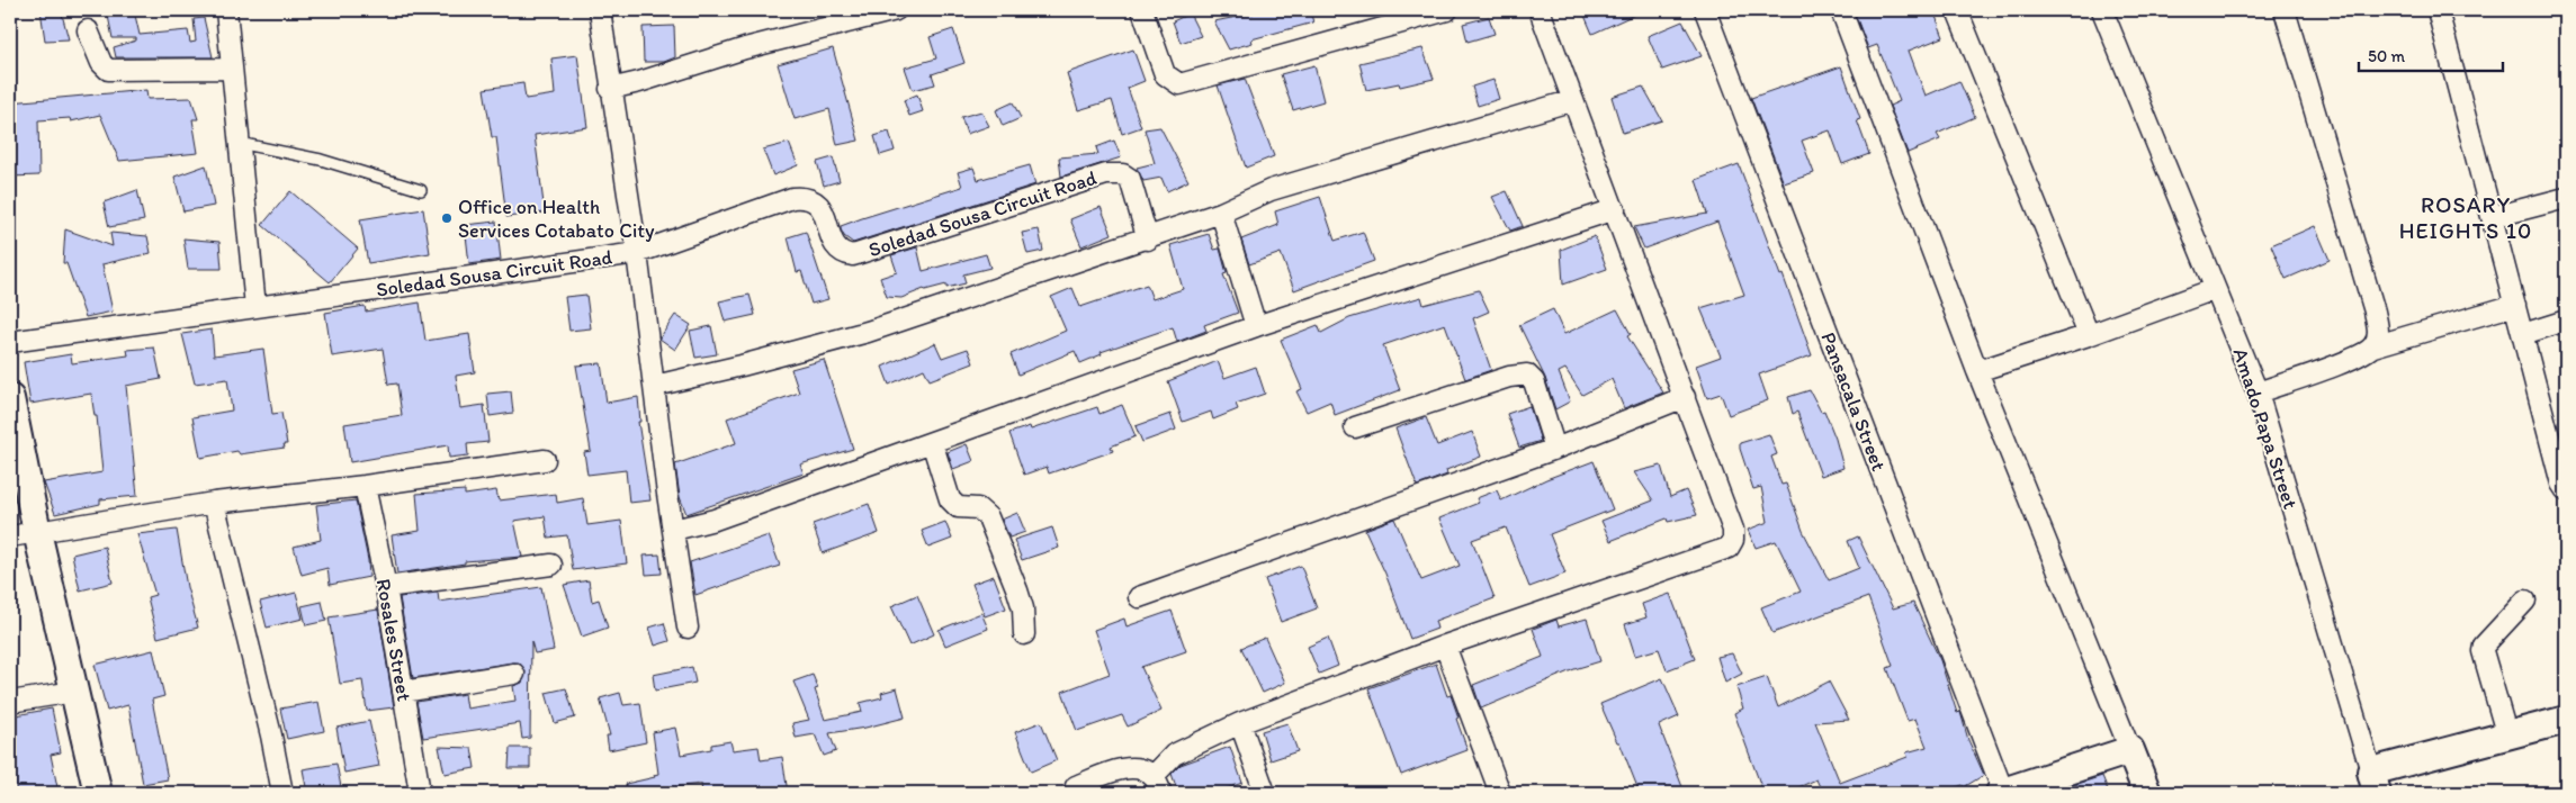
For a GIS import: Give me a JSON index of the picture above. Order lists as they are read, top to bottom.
{
  "streets": {
    "street": [
      "Soledad Sousa Circuit Road",
      "Pansacala Street",
      "Amado Papa Street",
      "Rosales Street"
    ]
  },
  "districts": ["ROSARY HEIGHTS 10"],
  "places": ["Office on Health Services Cotabato City"],
  "scale_bar": "50 m"
}
